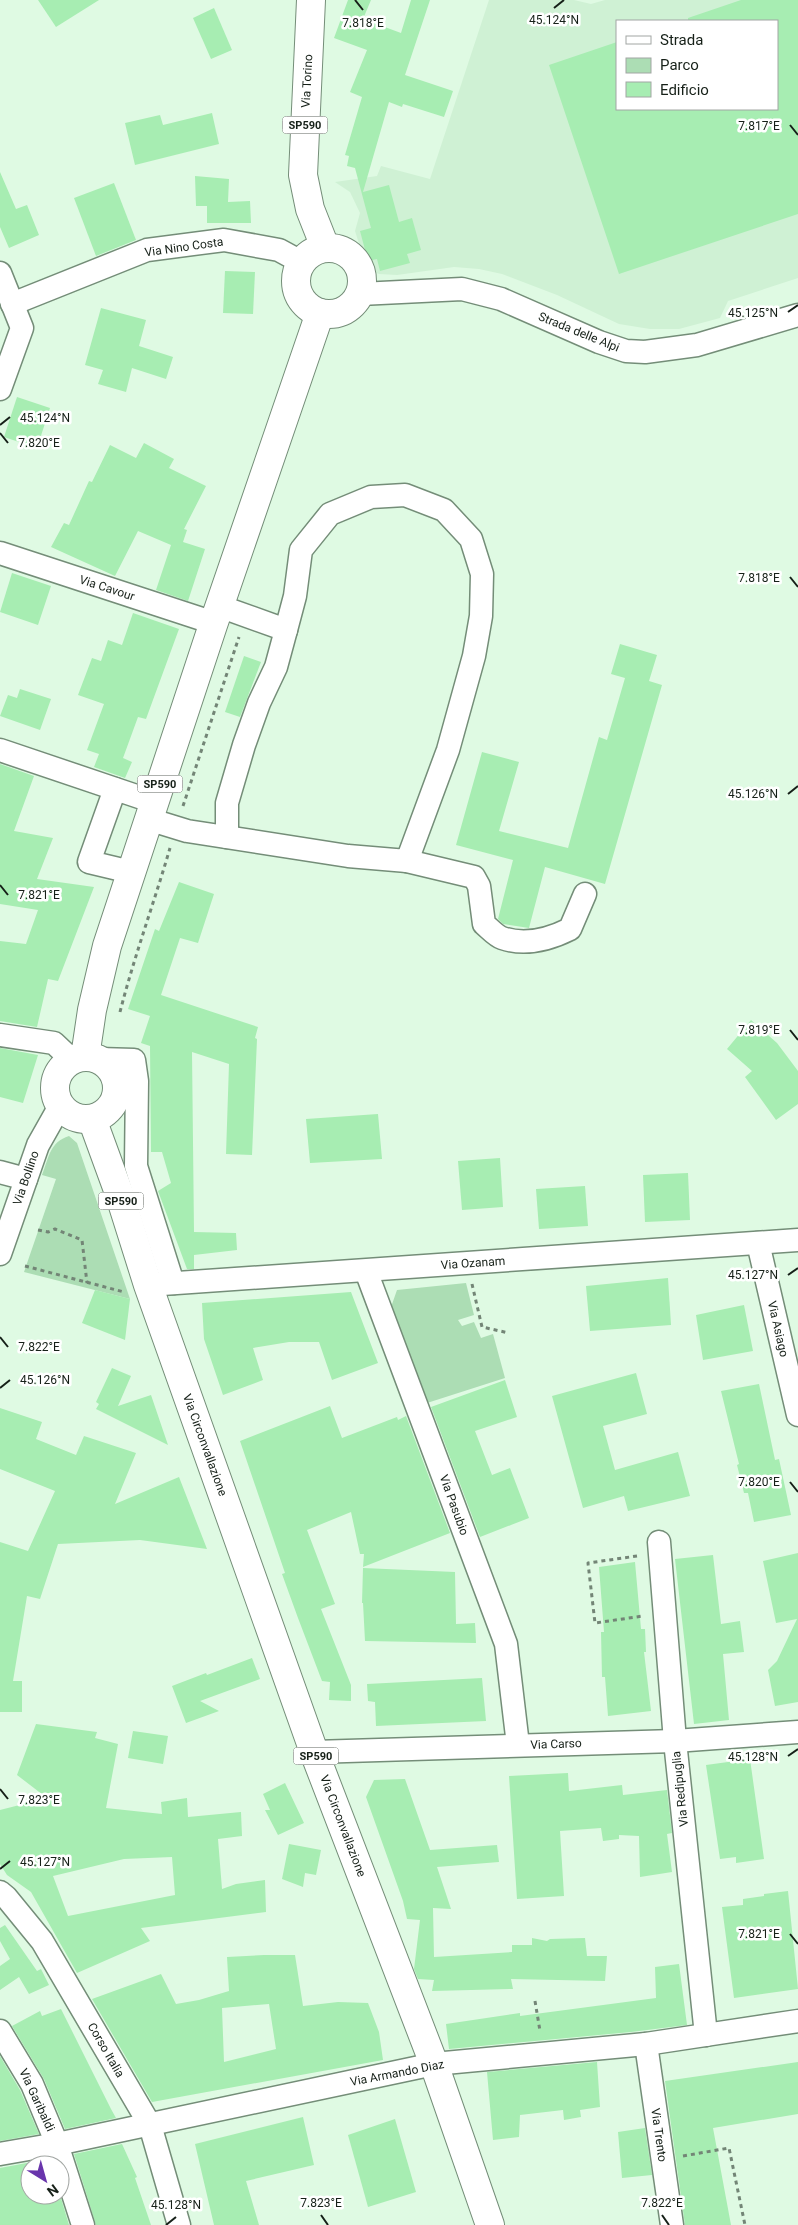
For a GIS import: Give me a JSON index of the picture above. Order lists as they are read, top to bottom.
{
  "streets": {
    "main road": ["Via Torino", "SP590", "Via Circonvallazione"],
    "street": [
      "Via Nino Costa",
      "Strada delle Alpi",
      "Via Cavour",
      "Via Bollino",
      "Via Ozanam",
      "Via Asiago",
      "Via Pasubio",
      "Via Carso",
      "Via Redipuglia",
      "Corso Italia",
      "Via Armando Diaz",
      "Via Garibaldi",
      "Via Trento"
    ]
  },
  "crossings": [
    ["Via Torino", "SP590"],
    ["Via Torino", "Via Nino Costa"],
    ["Via Torino", "Strada delle Alpi"],
    ["SP590", "Via Nino Costa"],
    ["SP590", "Strada delle Alpi"],
    ["SP590", "Via Cavour"],
    ["SP590", "Via Bollino"],
    ["SP590", "Via Ozanam"],
    ["SP590", "Via Circonvallazione"],
    ["Via Nino Costa", "Strada delle Alpi"],
    ["Via Ozanam", "Via Asiago"],
    ["Via Ozanam", "Via Circonvallazione"],
    ["Via Ozanam", "Via Pasubio"],
    ["Via Circonvallazione", "Via Carso"],
    ["Via Circonvallazione", "Via Armando Diaz"],
    ["Via Pasubio", "Via Carso"],
    ["Via Carso", "Via Redipuglia"],
    ["Via Redipuglia", "Via Armando Diaz"],
    ["Corso Italia", "Via Armando Diaz"],
    ["Via Armando Diaz", "Via Garibaldi"],
    ["Via Armando Diaz", "Via Trento"]
  ],
  "legend": ["Strada", "Parco", "Edificio"],
  "north": "bottom right",
  "coordinates": [
    "45.124°N",
    "7.818°E",
    "7.817°E",
    "45.125°N",
    "7.820°E",
    "45.126°N",
    "7.821°E",
    "7.819°E",
    "45.127°N",
    "7.822°E",
    "45.128°N",
    "7.823°E"
  ]
}
